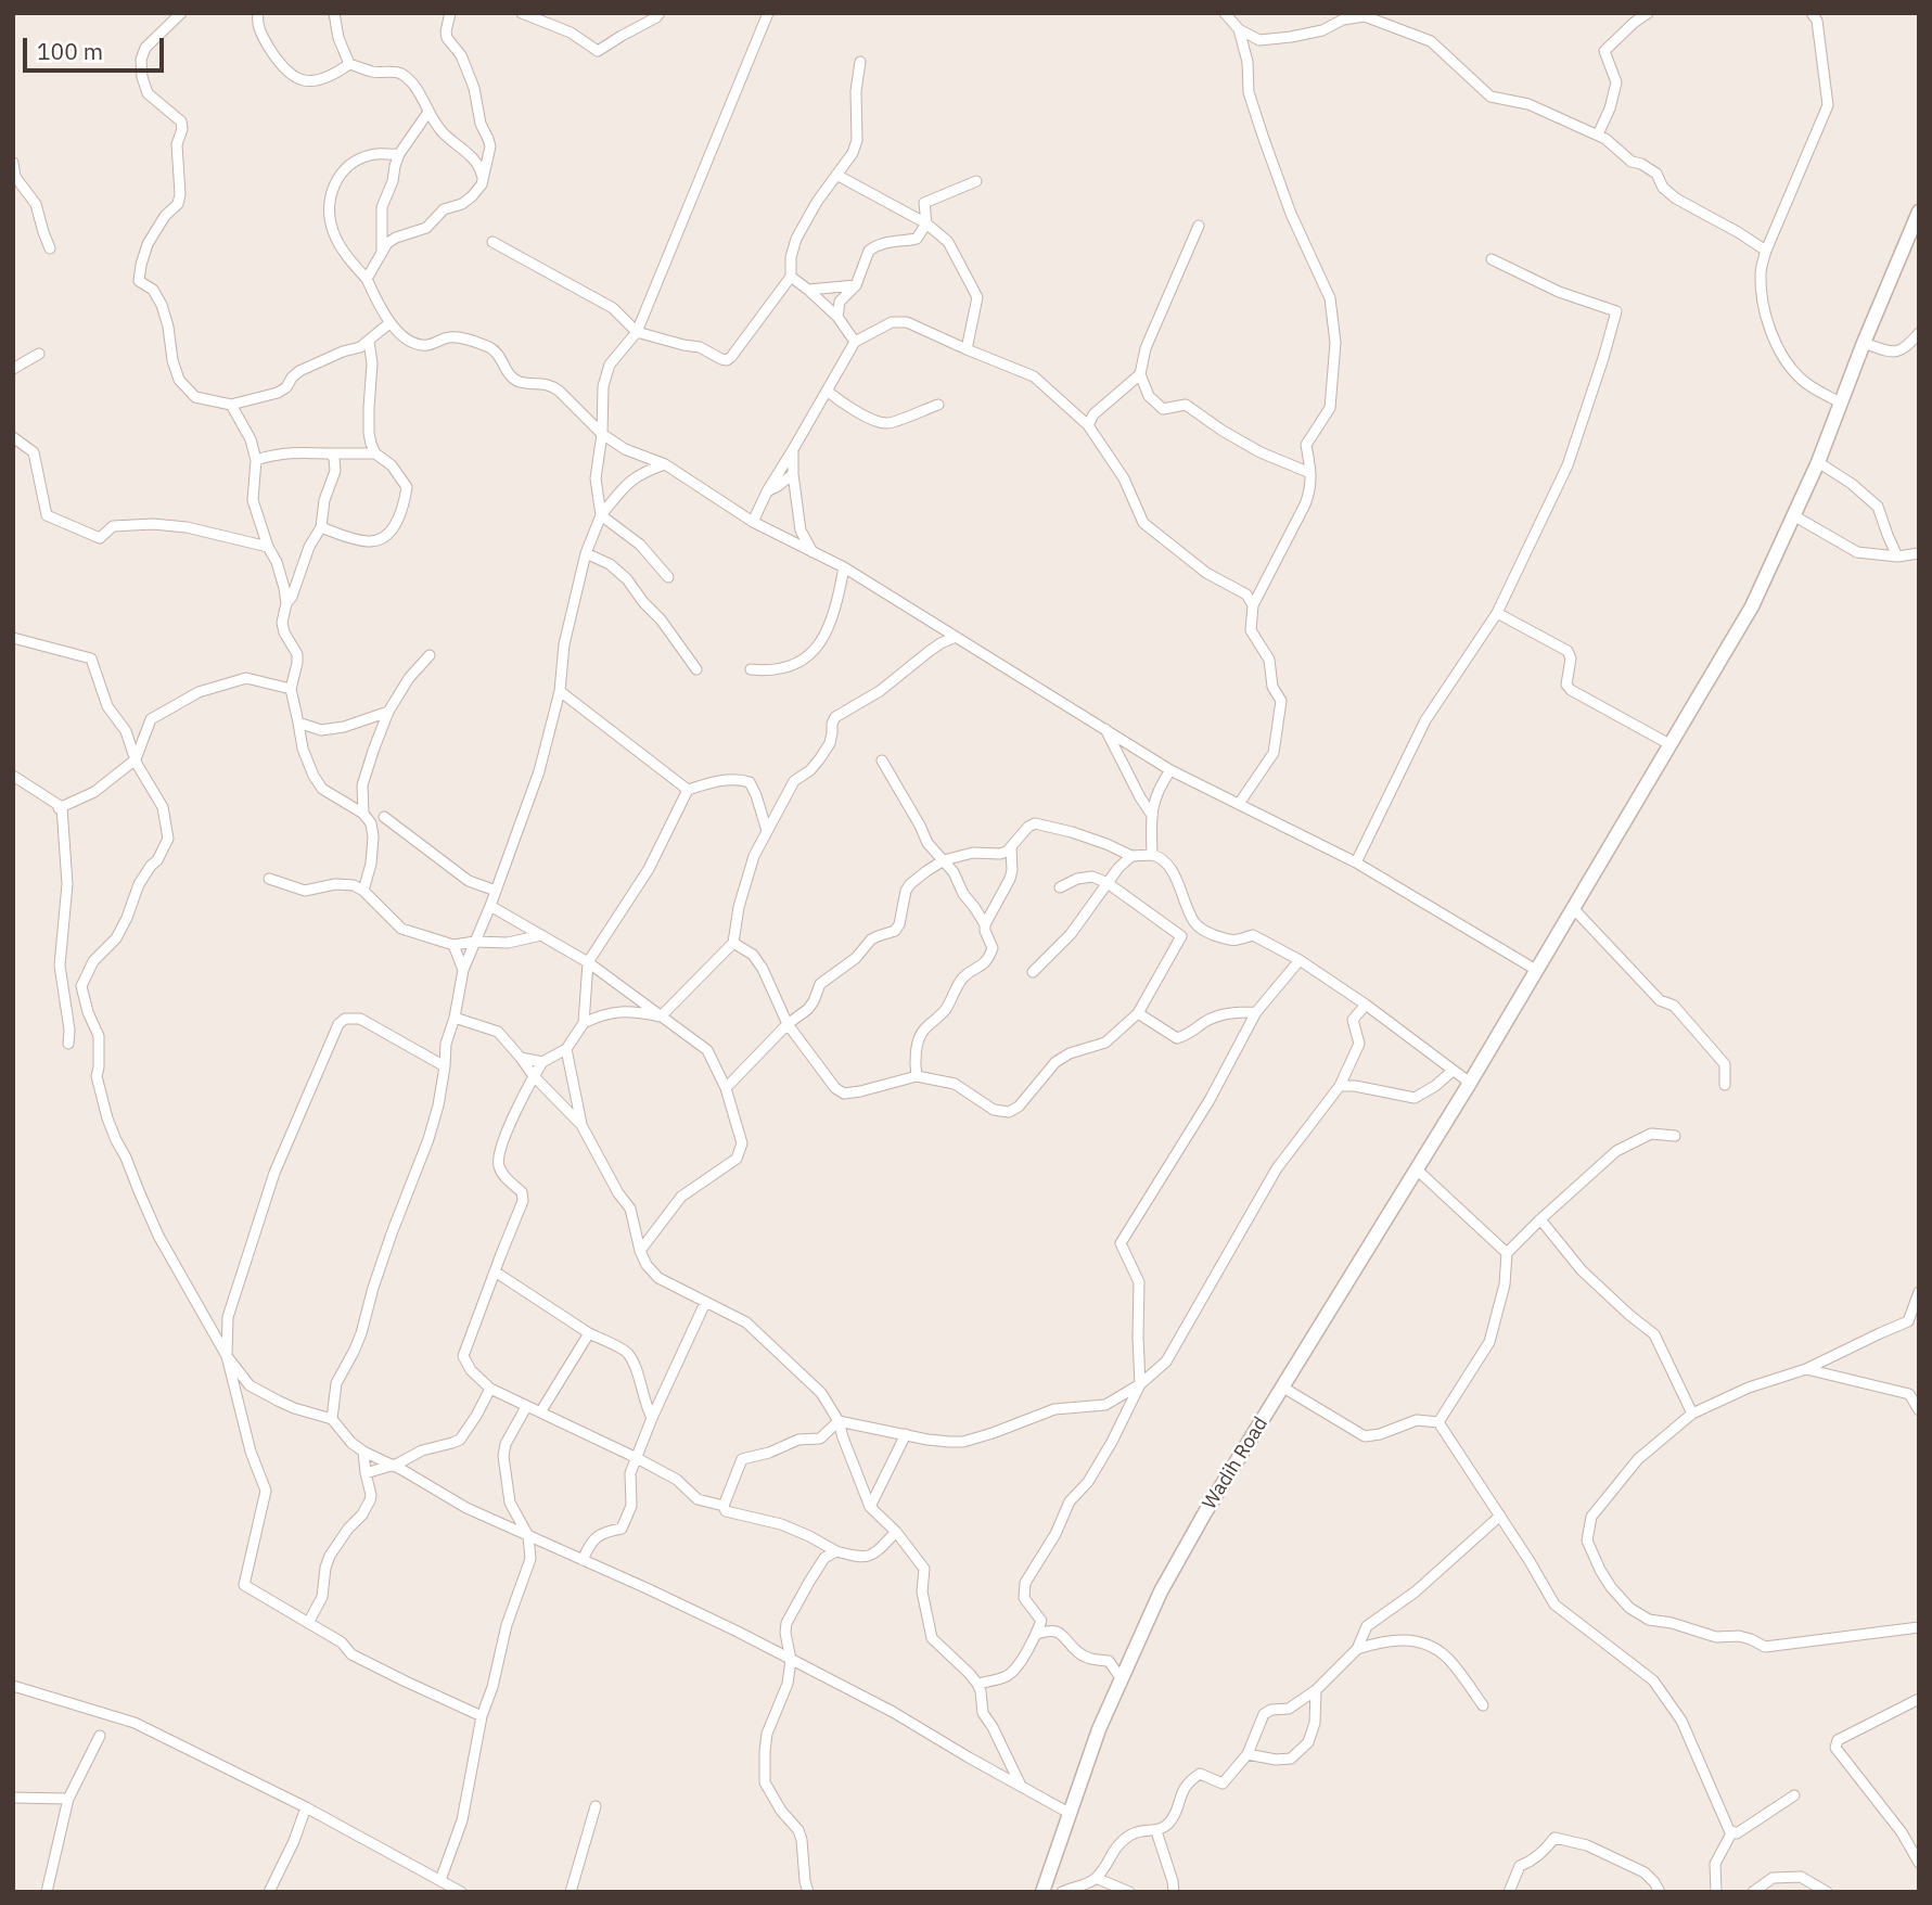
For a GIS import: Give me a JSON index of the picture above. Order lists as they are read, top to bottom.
{
  "streets": {
    "street": ["Wadih Road"]
  },
  "scale_bar": "100 m"
}
